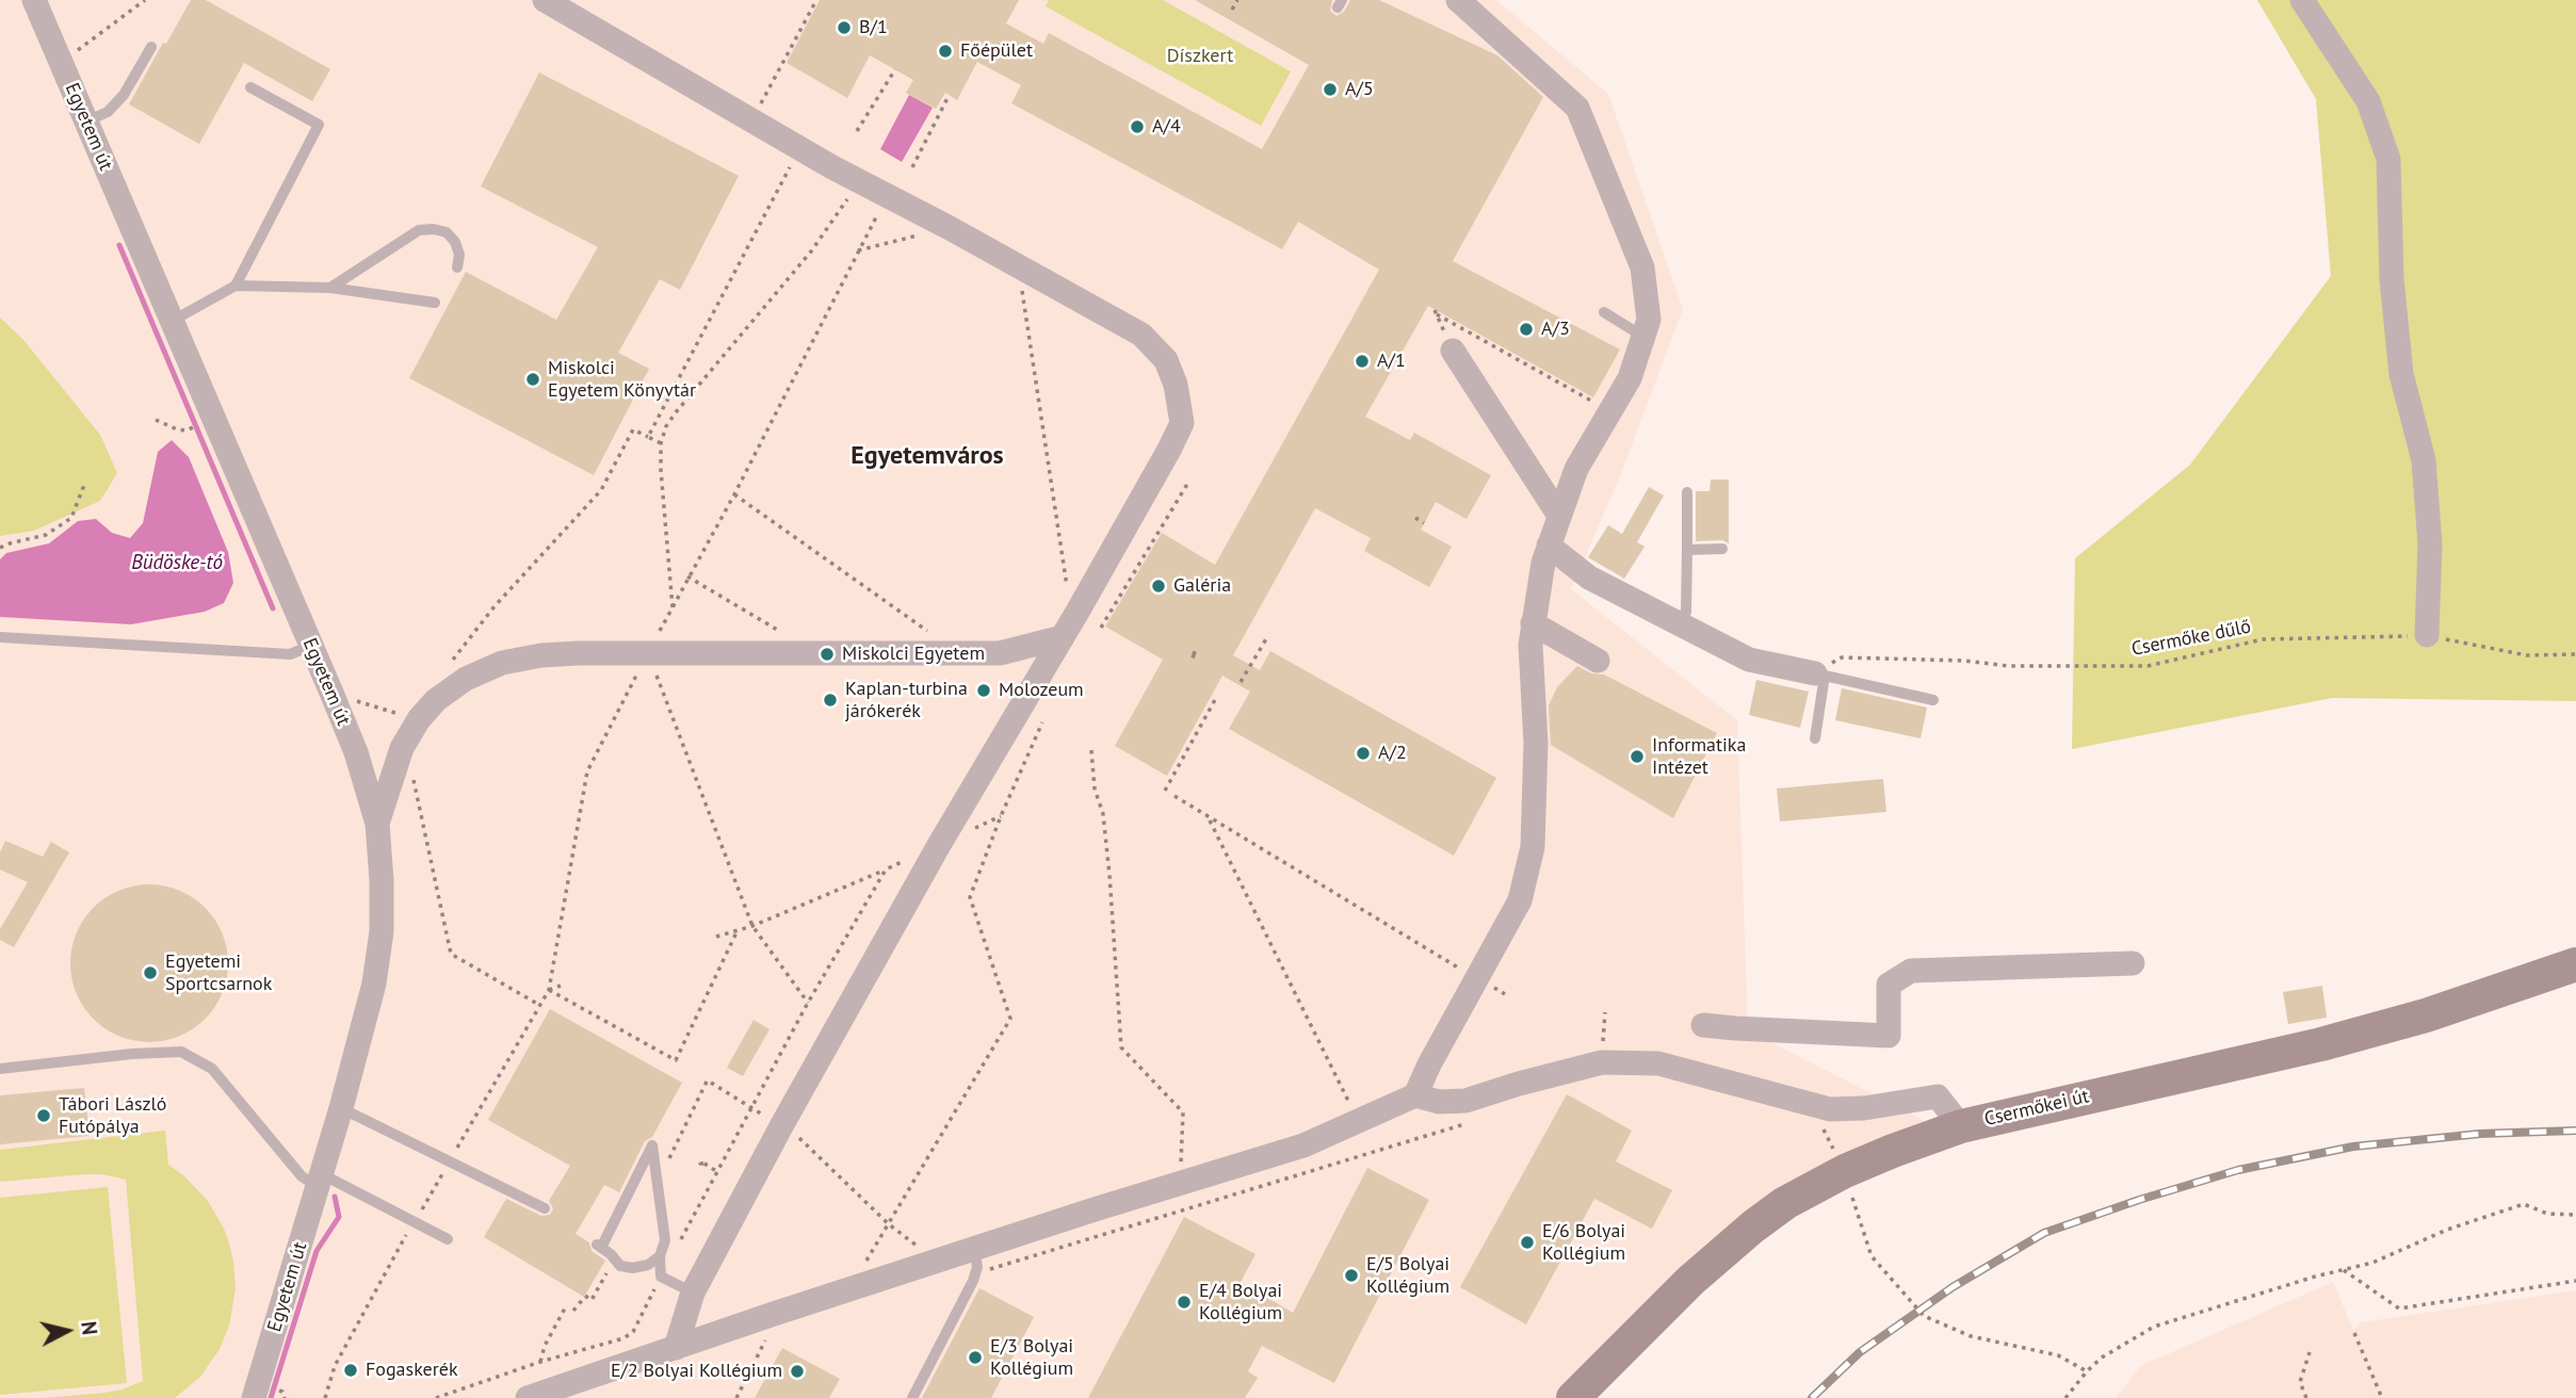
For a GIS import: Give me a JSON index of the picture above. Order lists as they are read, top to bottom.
{
  "streets": {
    "main road": ["Csermőkei út"],
    "street": ["Egyetem út"],
    "path": ["Csermőke dűlő"]
  },
  "districts": ["Egyetemváros"],
  "water": ["Büdöske-tó"],
  "parks": ["Díszkert"],
  "places": [
    "B/1",
    "Főépület",
    "A/5",
    "A/4",
    "A/3",
    "A/1",
    "Miskolci Egyetem Könyvtár",
    "Galéria",
    "Miskolci Egyetem",
    "Molozeum",
    "Kaplan-turbina járókerék",
    "A/2",
    "Informatika Intézet",
    "Egyetemi Sportcsarnok",
    "Tábori László Futópálya",
    "E/6 Bolyai Kollégium",
    "E/5 Bolyai Kollégium",
    "E/4 Bolyai Kollégium",
    "E/3 Bolyai Kollégium",
    "Fogaskerék",
    "E/2 Bolyai Kollégium"
  ],
  "north": "right"
}
